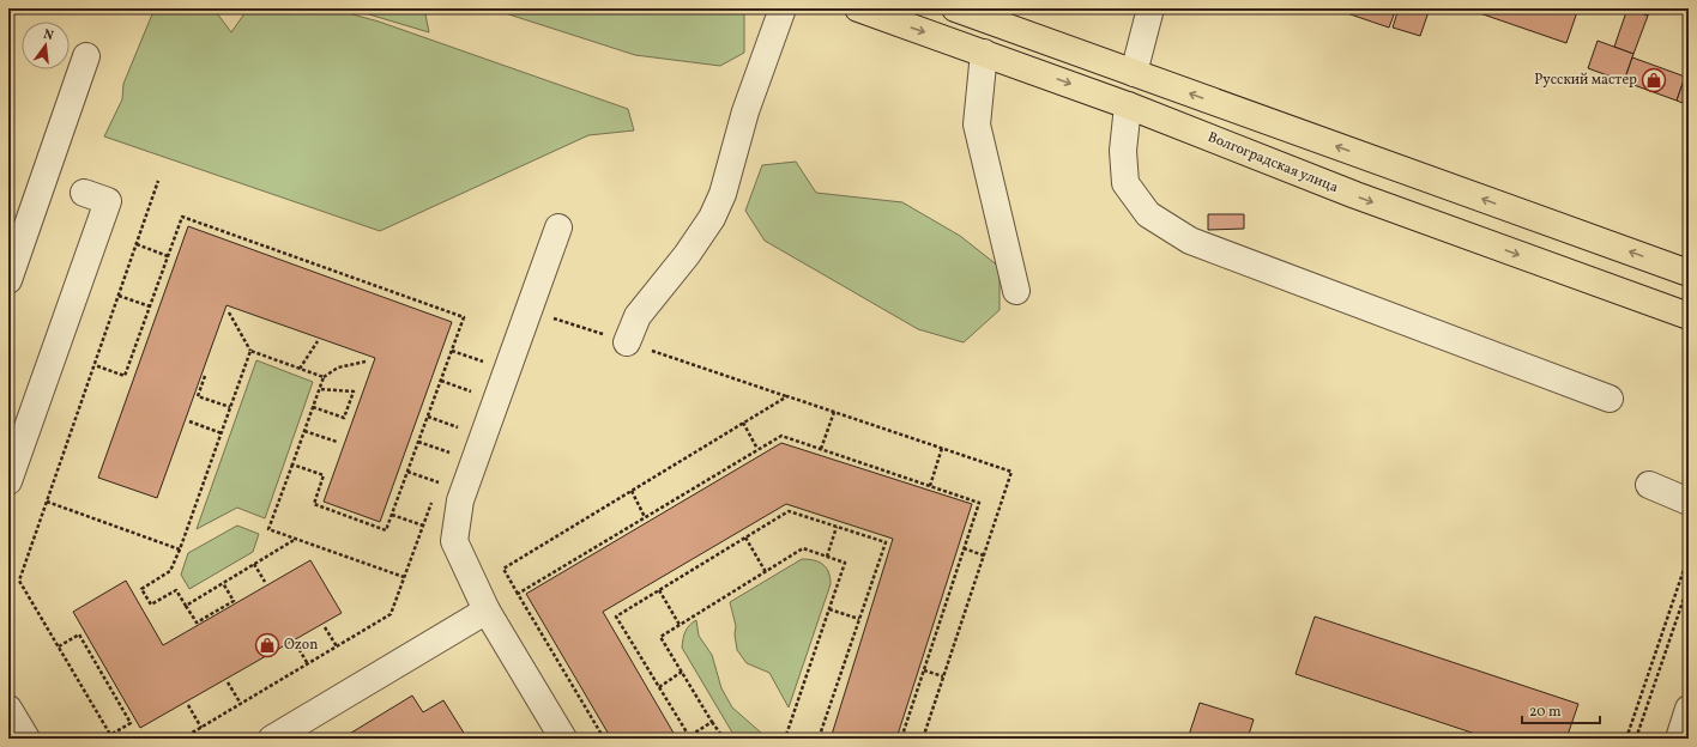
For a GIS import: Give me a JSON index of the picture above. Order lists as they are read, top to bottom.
{
  "streets": {
    "main road": ["Волгоградская улица"]
  },
  "places": {
    "shop": ["Русский мастер", "Ozon"]
  },
  "scale_bar": "20 m",
  "north": "top"
}
